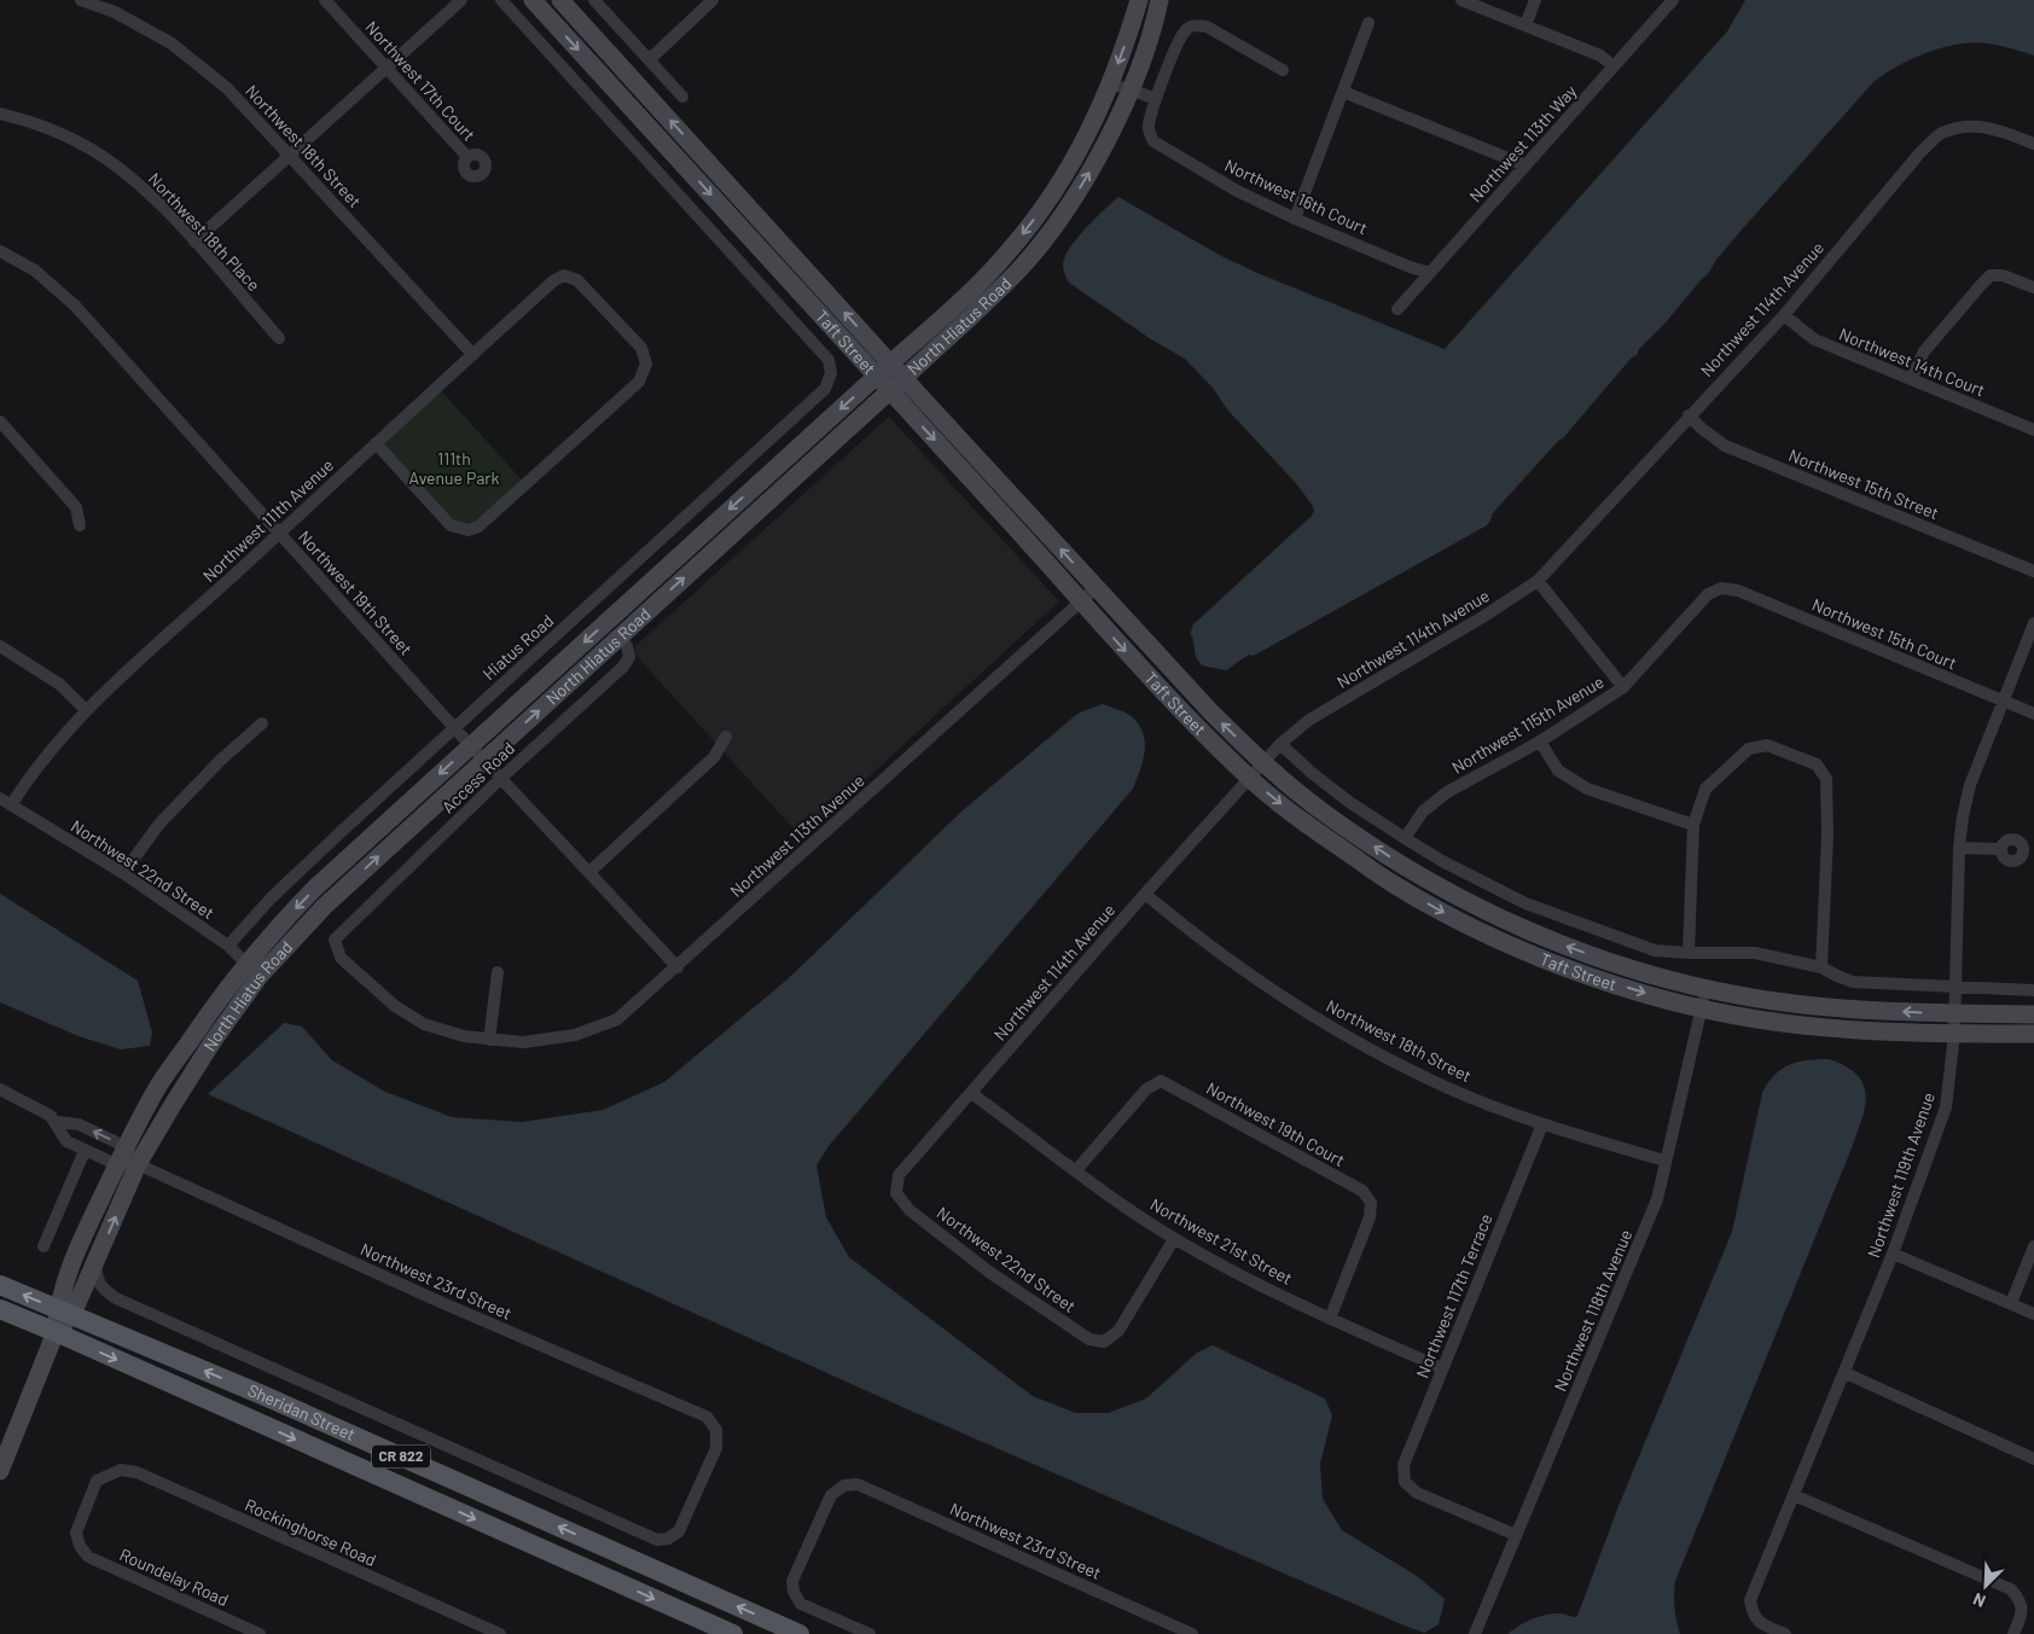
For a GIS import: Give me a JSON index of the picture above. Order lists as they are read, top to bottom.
{
  "streets": {
    "main road": ["Sheridan Street", "CR 822"],
    "street": [
      "Northwest 17th Court",
      "Northwest 113th Way",
      "Northwest 18th Street",
      "Northwest 16th Court",
      "Northwest 18th Place",
      "Northwest 114th Avenue",
      "North Hiatus Road",
      "Taft Street",
      "Northwest 14th Court",
      "Northwest 15th Street",
      "Northwest 111th Avenue",
      "Northwest 19th Street",
      "Northwest 15th Court",
      "Hiatus Road",
      "Northwest 115th Avenue",
      "Access Road",
      "Northwest 113th Avenue",
      "Northwest 22nd Street",
      "Northwest 19th Court",
      "Northwest 119th Avenue",
      "Northwest 21st Street",
      "Northwest 23rd Street",
      "Northwest 117th Terrace",
      "Northwest 118th Avenue",
      "Rockinghorse Road",
      "Roundelay Road"
    ]
  },
  "crossings": [
    ["Northwest 113th Way", "Northwest 16th Court"],
    ["Northwest 18th Street", "Northwest 114th Avenue"],
    ["Northwest 18th Street", "Northwest 111th Avenue"],
    ["Northwest 18th Street", "Northwest 117th Terrace"],
    ["Northwest 18th Street", "Northwest 118th Avenue"],
    ["Northwest 114th Avenue", "Taft Street"],
    ["Northwest 114th Avenue", "Northwest 14th Court"],
    ["Northwest 114th Avenue", "Northwest 15th Street"],
    ["Northwest 114th Avenue", "Northwest 22nd Street"],
    ["Northwest 114th Avenue", "Northwest 21st Street"],
    ["North Hiatus Road", "Taft Street"],
    ["North Hiatus Road", "Northwest 19th Street"],
    ["North Hiatus Road", "Access Road"],
    ["North Hiatus Road", "Northwest 22nd Street"],
    ["North Hiatus Road", "Northwest 23rd Street"],
    ["North Hiatus Road", "Sheridan Street"],
    ["Taft Street", "Hiatus Road"],
    ["Taft Street", "Northwest 113th Avenue"],
    ["Taft Street", "Northwest 119th Avenue"],
    ["Taft Street", "Northwest 118th Avenue"],
    ["Northwest 111th Avenue", "Northwest 19th Street"],
    ["Northwest 111th Avenue", "Northwest 22nd Street"],
    ["Northwest 19th Street", "Hiatus Road"],
    ["Northwest 19th Street", "Access Road"],
    ["Northwest 19th Street", "Northwest 113th Avenue"],
    ["Northwest 15th Court", "Northwest 115th Avenue"],
    ["Northwest 15th Court", "Northwest 119th Avenue"],
    ["Hiatus Road", "Northwest 22nd Street"],
    ["Access Road", "Northwest 113th Avenue"],
    ["Northwest 22nd Street", "Northwest 21st Street"],
    ["Northwest 19th Court", "Northwest 21st Street"],
    ["Northwest 21st Street", "Northwest 117th Terrace"],
    ["Northwest 23rd Street", "Sheridan Street"],
    ["Northwest 117th Terrace", "Northwest 118th Avenue"],
    ["Rockinghorse Road", "Roundelay Road"]
  ],
  "parks": ["111th Avenue Park"],
  "north": "bottom left"
}
